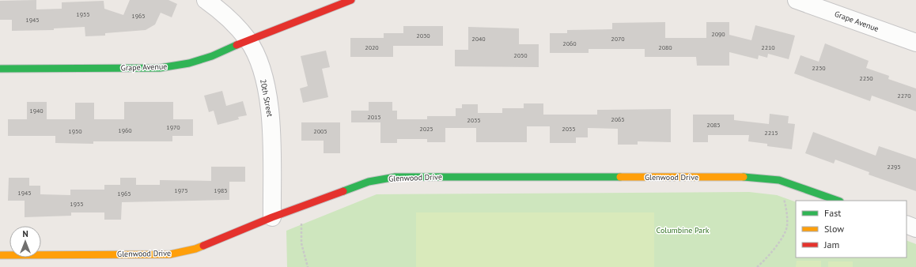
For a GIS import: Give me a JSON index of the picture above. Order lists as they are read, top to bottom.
{
  "streets": {
    "street": ["Grape Avenue", "20th Street", "Glenwood Drive"]
  },
  "crossings": [
    ["Grape Avenue", "20th Street"],
    ["20th Street", "Glenwood Drive"]
  ],
  "parks": ["Columbine Park"],
  "house_numbers": [
    "1955",
    "1965",
    "1945",
    "2090",
    "2030",
    "2040",
    "2070",
    "2060",
    "2020",
    "2080",
    "2210",
    "2050",
    "2230",
    "2250",
    "2270",
    "1940",
    "2015",
    "2065",
    "2035",
    "2085",
    "1970",
    "2025",
    "2055",
    "1960",
    "1950",
    "2005",
    "2215",
    "2295",
    "1975",
    "1985",
    "1945",
    "1965",
    "1955"
  ],
  "legend": ["Fast", "Slow", "Jam"],
  "north": "top"
}
